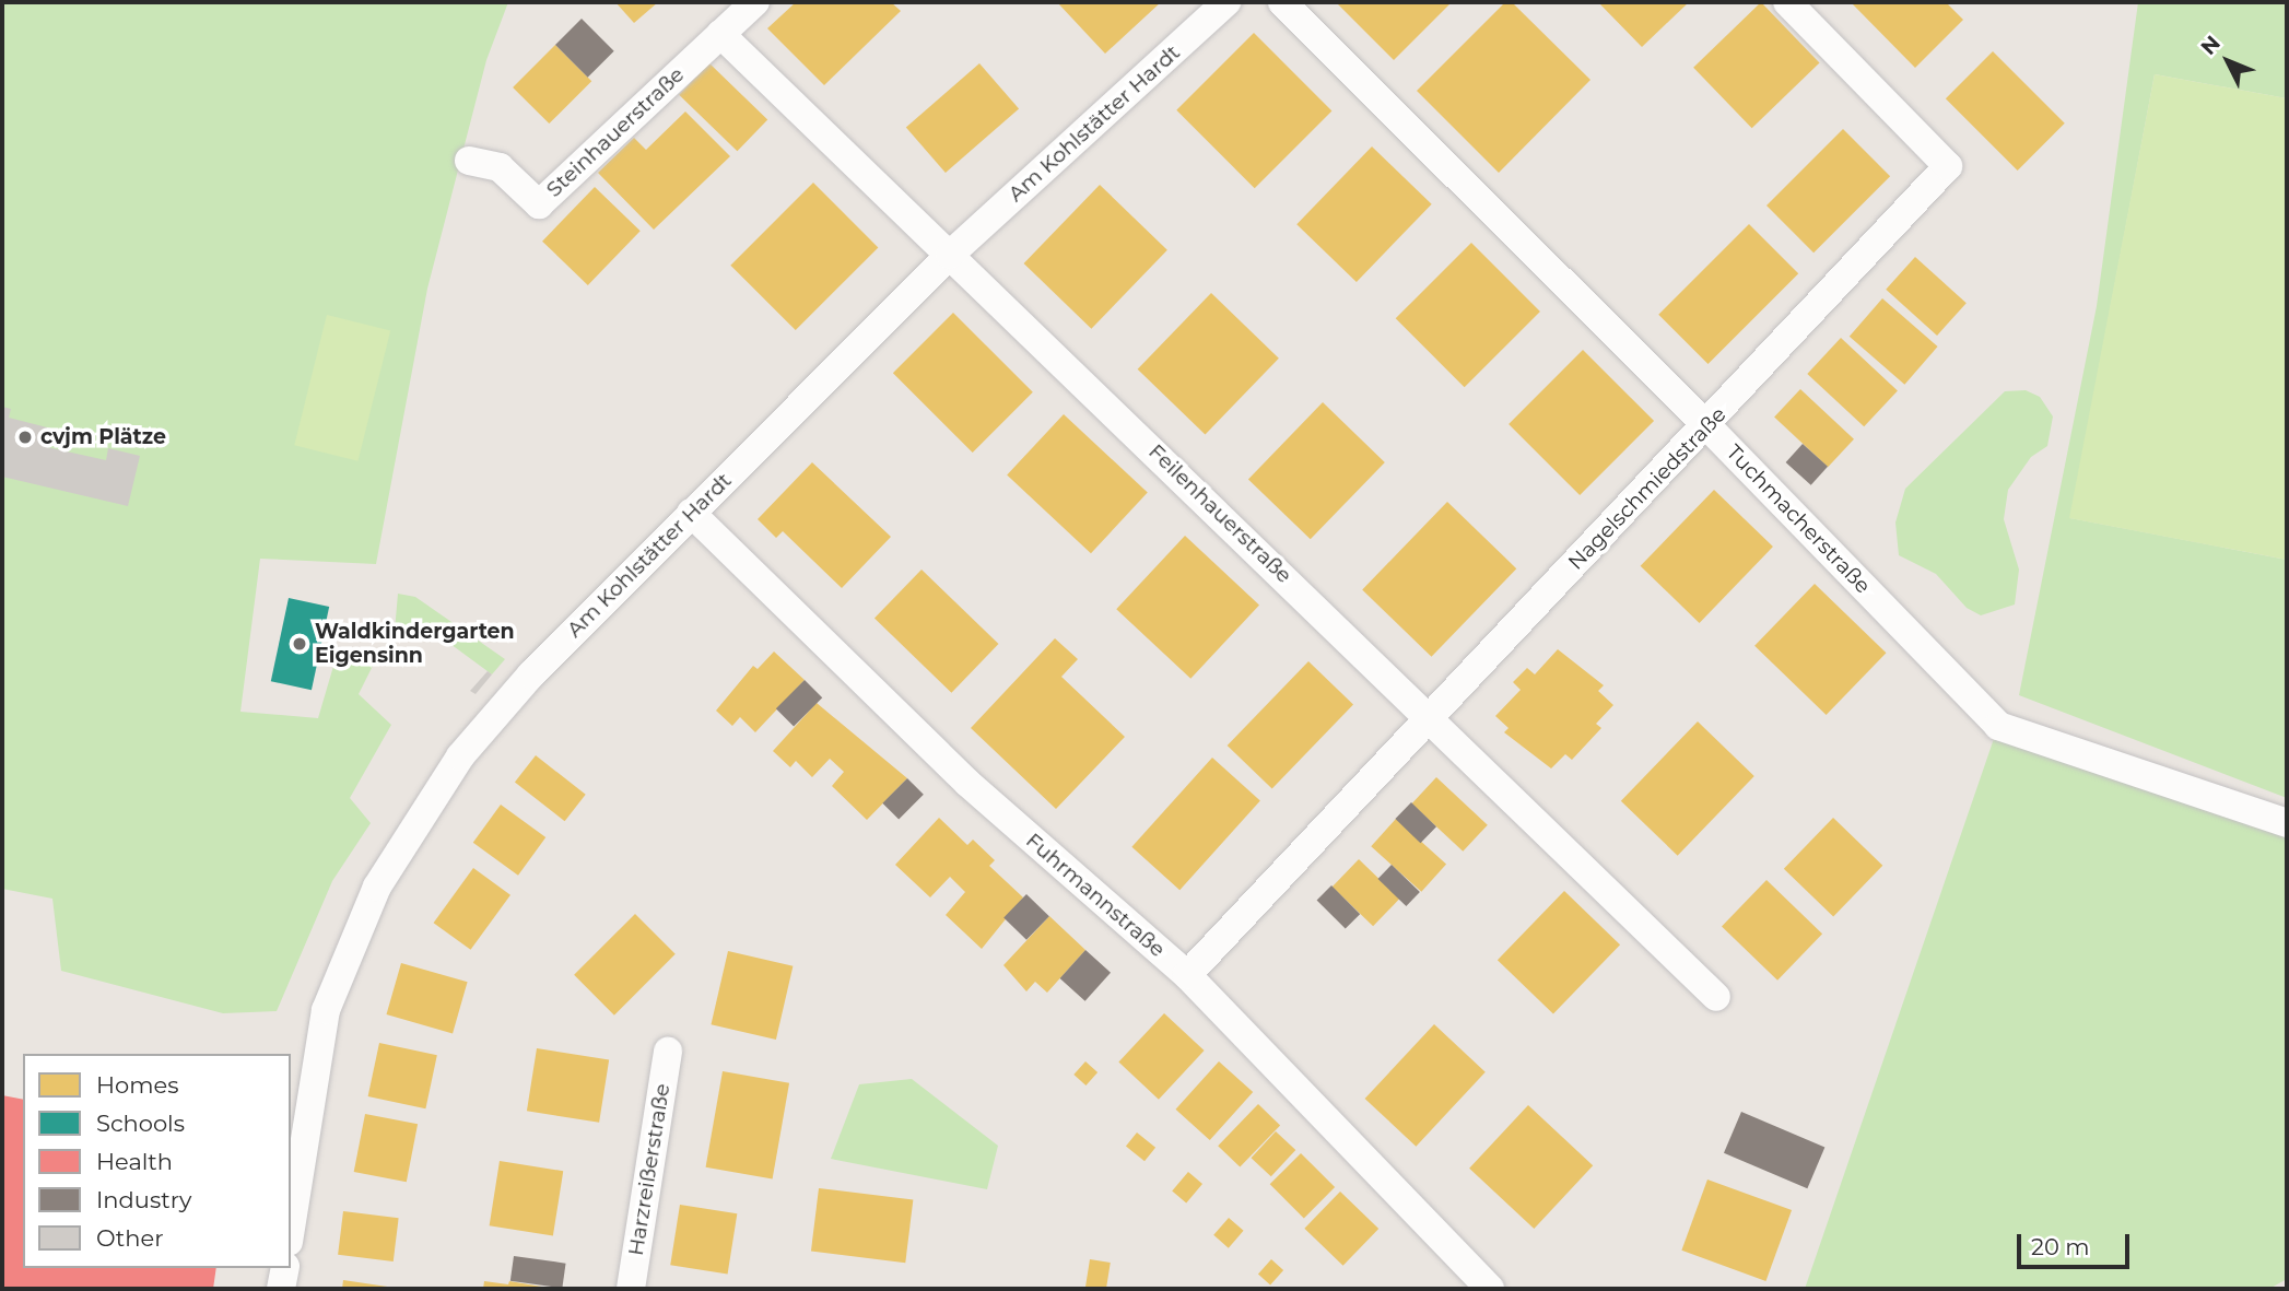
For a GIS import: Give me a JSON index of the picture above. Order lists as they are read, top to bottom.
{
  "streets": {
    "street": [
      "Am Kohlstätter Hardt",
      "Steinhauerstraße",
      "Nagelschmiedstraße",
      "Feilenhauerstraße",
      "Tuchmacherstraße",
      "Fuhrmannstraße",
      "Harzreißerstraße"
    ]
  },
  "crossings": [
    ["Am Kohlstätter Hardt", "Feilenhauerstraße"],
    ["Am Kohlstätter Hardt", "Fuhrmannstraße"],
    ["Steinhauerstraße", "Feilenhauerstraße"],
    ["Nagelschmiedstraße", "Feilenhauerstraße"],
    ["Nagelschmiedstraße", "Tuchmacherstraße"],
    ["Nagelschmiedstraße", "Fuhrmannstraße"]
  ],
  "places": ["cvjm Plätze", "Waldkindergarten Eigensinn"],
  "legend": [
    "Homes",
    "Schools",
    "Health",
    "Industry",
    "Other"
  ],
  "scale_bar": "20 m",
  "north": "top left"
}
